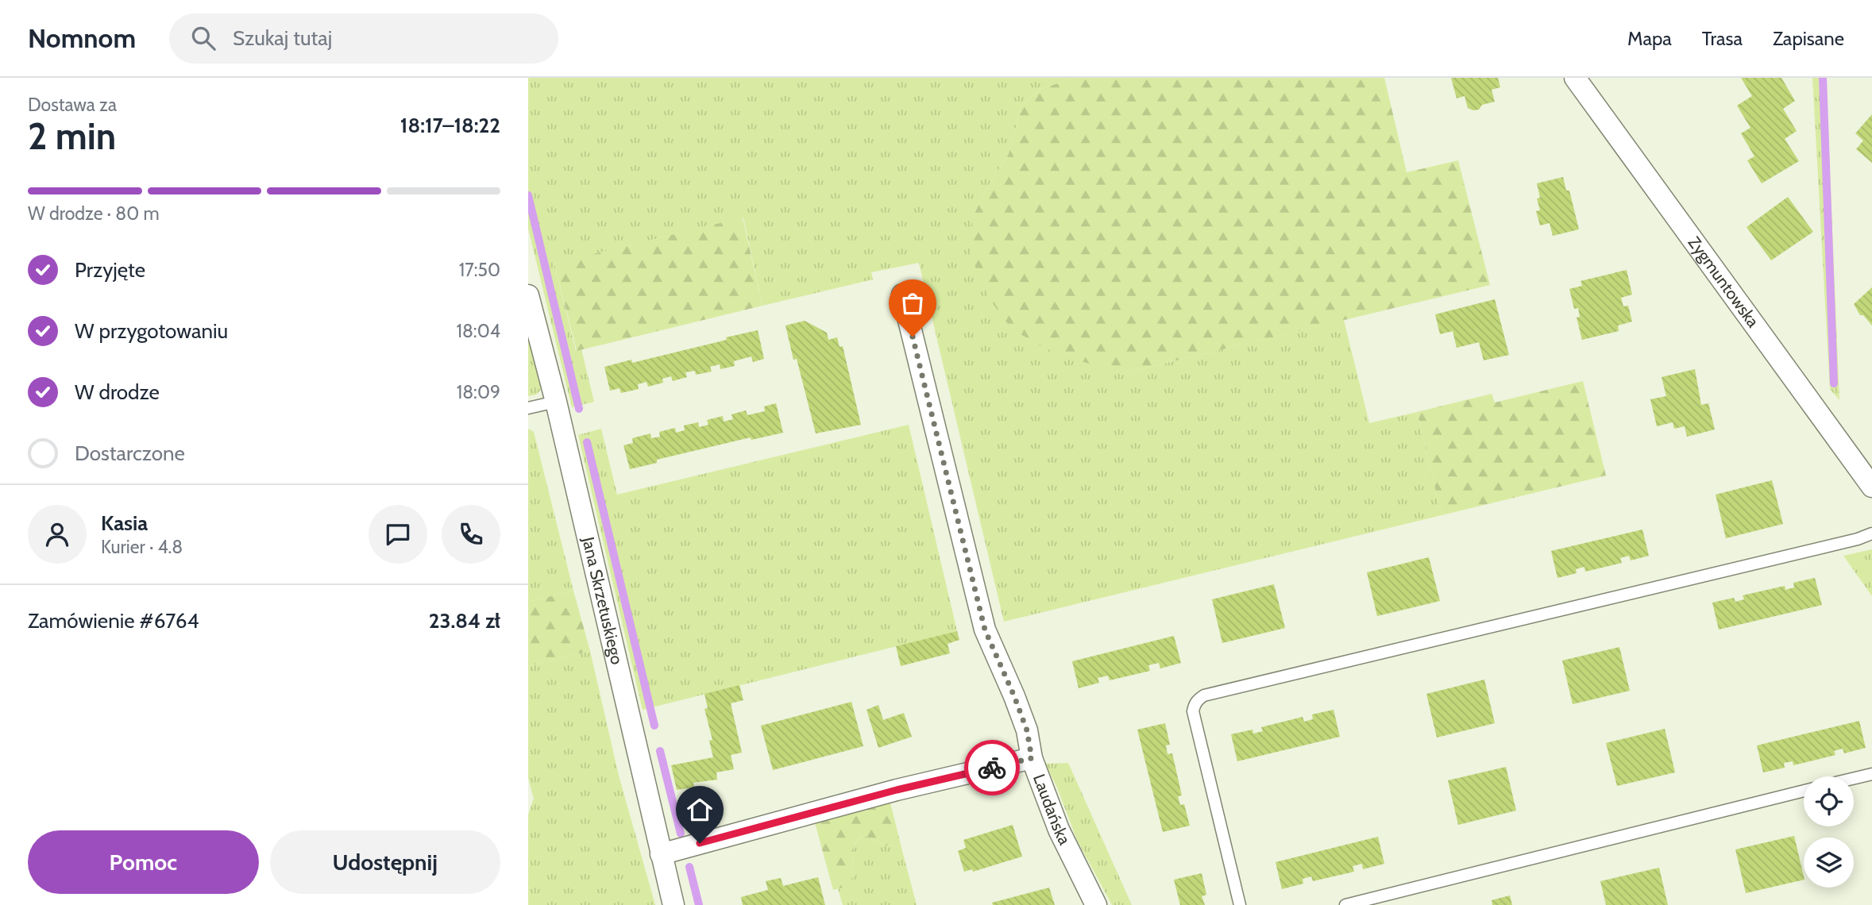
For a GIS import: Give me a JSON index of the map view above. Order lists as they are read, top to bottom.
{
  "streets": {
    "street": ["Zygmuntowska", "Jana Skrzetuskiego", "Laudańska"]
  },
  "page": {
    "header": "Nomnom",
    "search": "Szukaj tutaj",
    "nav": ["Mapa", "Trasa", "Zapisane"],
    "heading": ["2 min", "Dostawa za", "18:17–18:22"],
    "panel": [
      "Kasia",
      "Kurier · 4.8",
      "Zamówienie #6764",
      "23.84 zł"
    ],
    "bar": "W drodze · 80 m",
    "list": [
      ["Przyjęte", "17:50"],
      ["W przygotowaniu", "18:04"],
      ["W drodze", "18:09"],
      "Dostarczone"
    ],
    "buttons": ["Pomoc", "Udostępnij"]
  }
}
